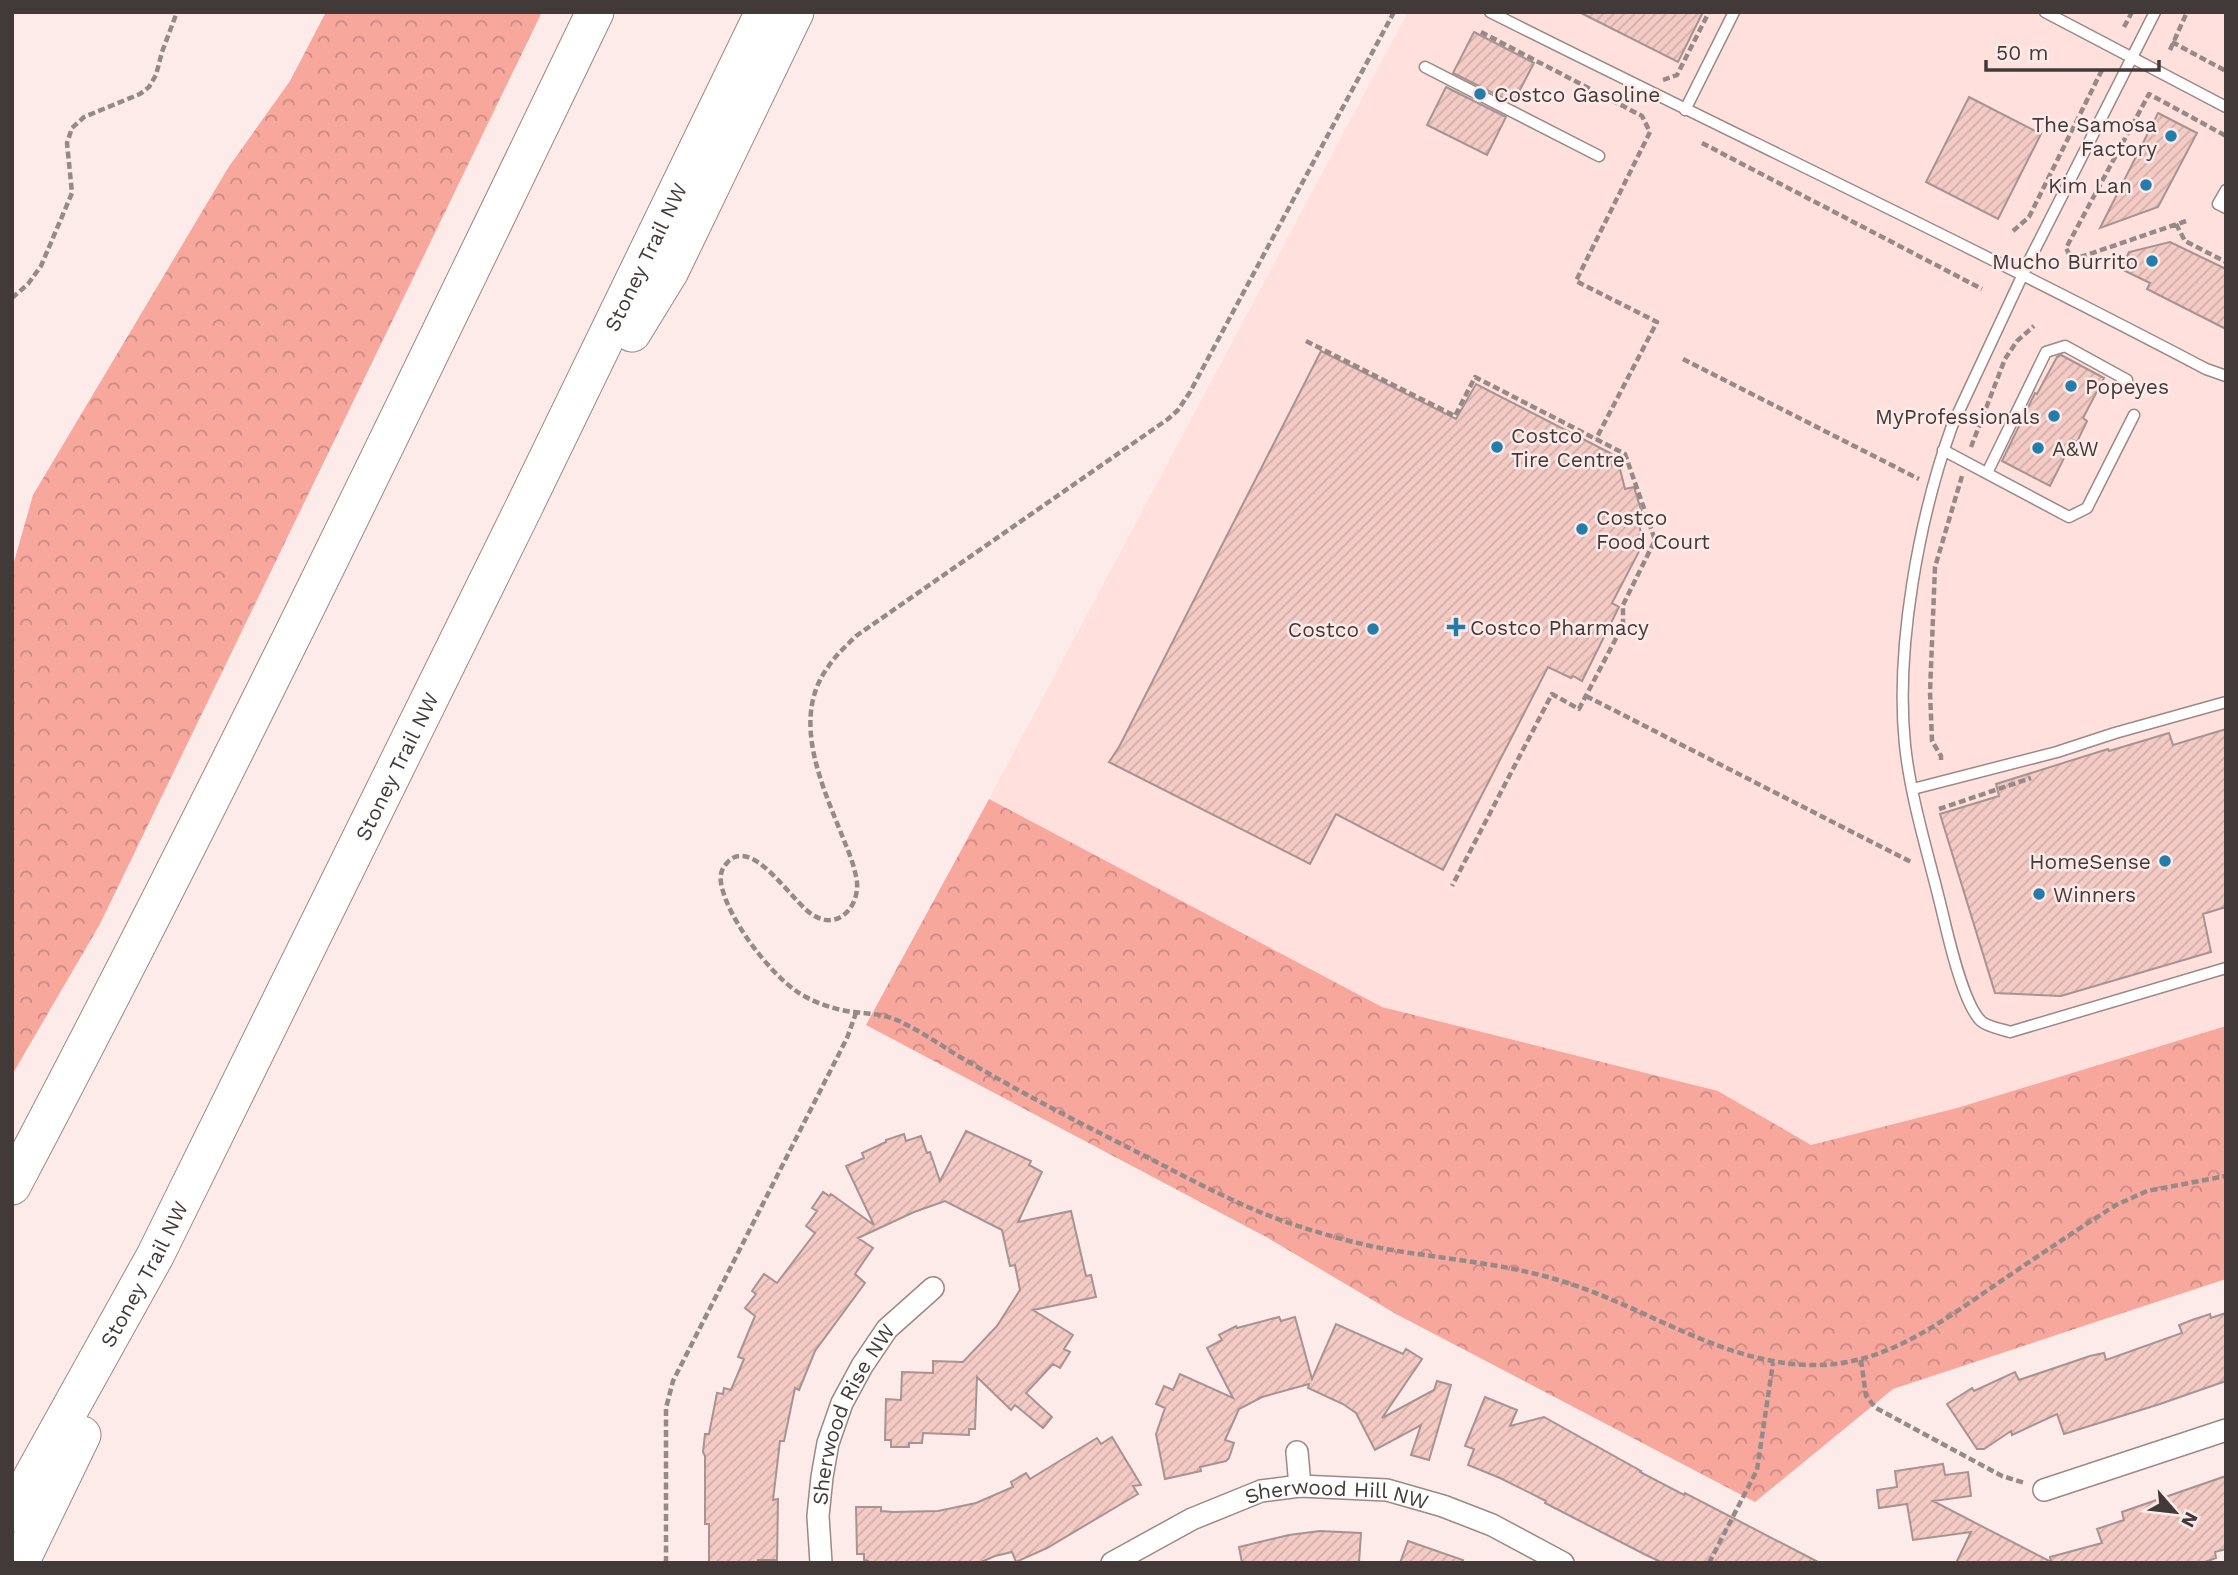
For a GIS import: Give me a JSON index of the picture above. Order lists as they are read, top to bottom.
{
  "streets": {
    "highway": ["Stoney Trail NW"],
    "street": ["Sherwood Rise NW", "Sherwood Hill NW"]
  },
  "places": {
    "other": [
      "Costco Gasoline",
      "The Samosa Factory",
      "Kim Lan",
      "Mucho Burrito",
      "Popeyes",
      "MyProfessionals",
      "Costco Tire Centre",
      "A&W",
      "Costco Food Court",
      "Costco",
      "HomeSense",
      "Winners"
    ],
    "health": ["Costco Pharmacy"]
  },
  "scale_bar": "50 m",
  "north": "bottom right"
}
